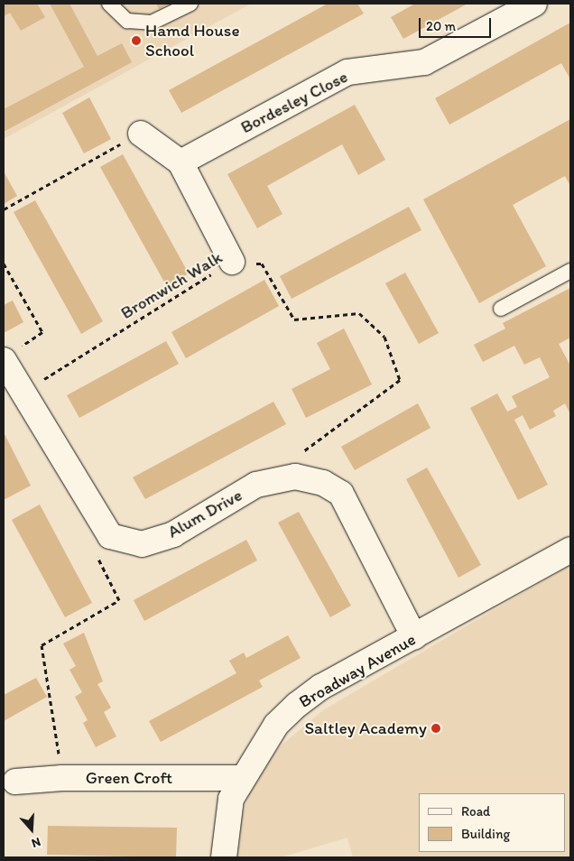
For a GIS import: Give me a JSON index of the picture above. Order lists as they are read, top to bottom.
{
  "streets": {
    "street": [
      "Bordesley Close",
      "Alum Drive",
      "Broadway Avenue",
      "Green Croft"
    ],
    "path": ["Bromwich Walk"]
  },
  "crossings": [
    ["Alum Drive", "Broadway Avenue"],
    ["Broadway Avenue", "Green Croft"]
  ],
  "places": ["Hamd House School", "Saltley Academy"],
  "legend": ["Road", "Building"],
  "scale_bar": "20 m",
  "north": "bottom"
}
